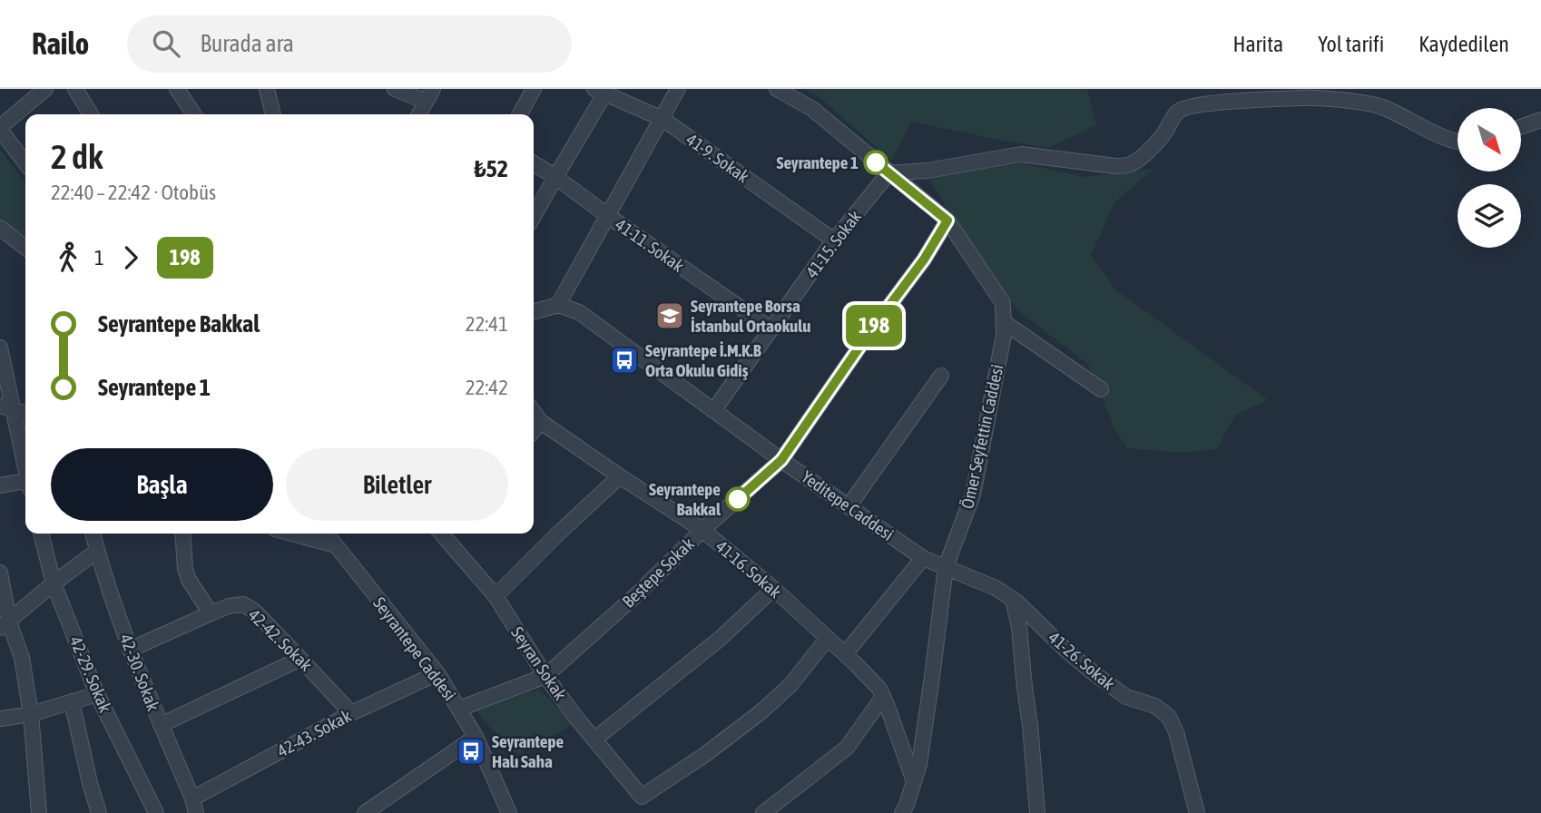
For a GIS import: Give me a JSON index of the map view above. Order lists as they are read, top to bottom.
{
  "streets": {
    "street": [
      "41-9. Sokak",
      "41-15. Sokak",
      "41-11. Sokak",
      "Ömer Seyfettin Caddesi",
      "Yeditepe Caddesi",
      "41-16. Sokak",
      "Beştepe Sokak",
      "42-42. Sokak",
      "Seyrantepe Caddesi",
      "41-26. Sokak",
      "Seyran Sokak",
      "42-30. Sokak",
      "42-29. Sokak",
      "42-43. Sokak"
    ]
  },
  "crossings": [
    ["41-9. Sokak", "41-15. Sokak"],
    ["41-15. Sokak", "41-11. Sokak"],
    ["41-15. Sokak", "Ömer Seyfettin Caddesi"],
    ["41-15. Sokak", "Yeditepe Caddesi"],
    ["Ömer Seyfettin Caddesi", "Yeditepe Caddesi"],
    ["Ömer Seyfettin Caddesi", "41-16. Sokak"],
    ["Ömer Seyfettin Caddesi", "Beştepe Sokak"],
    ["Ömer Seyfettin Caddesi", "41-26. Sokak"],
    ["Yeditepe Caddesi", "Beştepe Sokak"],
    ["Yeditepe Caddesi", "41-26. Sokak"],
    ["41-16. Sokak", "Beştepe Sokak"],
    ["41-16. Sokak", "Seyran Sokak"],
    ["Beştepe Sokak", "Seyran Sokak"],
    ["42-42. Sokak", "42-43. Sokak"],
    ["Seyrantepe Caddesi", "42-43. Sokak"],
    ["42-30. Sokak", "42-43. Sokak"]
  ],
  "places": {
    "other": ["Seyrantepe 1", "Seyrantepe Bakkal"],
    "school or university": ["Seyrantepe Borsa İstanbul Ortaokulu"],
    "bus stop": ["Seyrantepe İ.M.K.B Orta Okulu Gidiş", "Seyrantepe Halı Saha"]
  },
  "lines": ["bus line 198"],
  "north": "bottom right",
  "page": {
    "header": "Railo",
    "search": "Burada ara",
    "nav": ["Harita", "Yol tarifi", "Kaydedilen"],
    "on_map": "198",
    "heading": ["2 dk", "22:40 – 22:42 · Otobüs", "₺52"],
    "legs": ["1", "198"],
    "list": [
      {
        "name": "Seyrantepe Bakkal",
        "value": "22:41"
      },
      {
        "name": "Seyrantepe 1",
        "value": "22:42"
      }
    ],
    "buttons": ["Başla", "Biletler"]
  }
}
